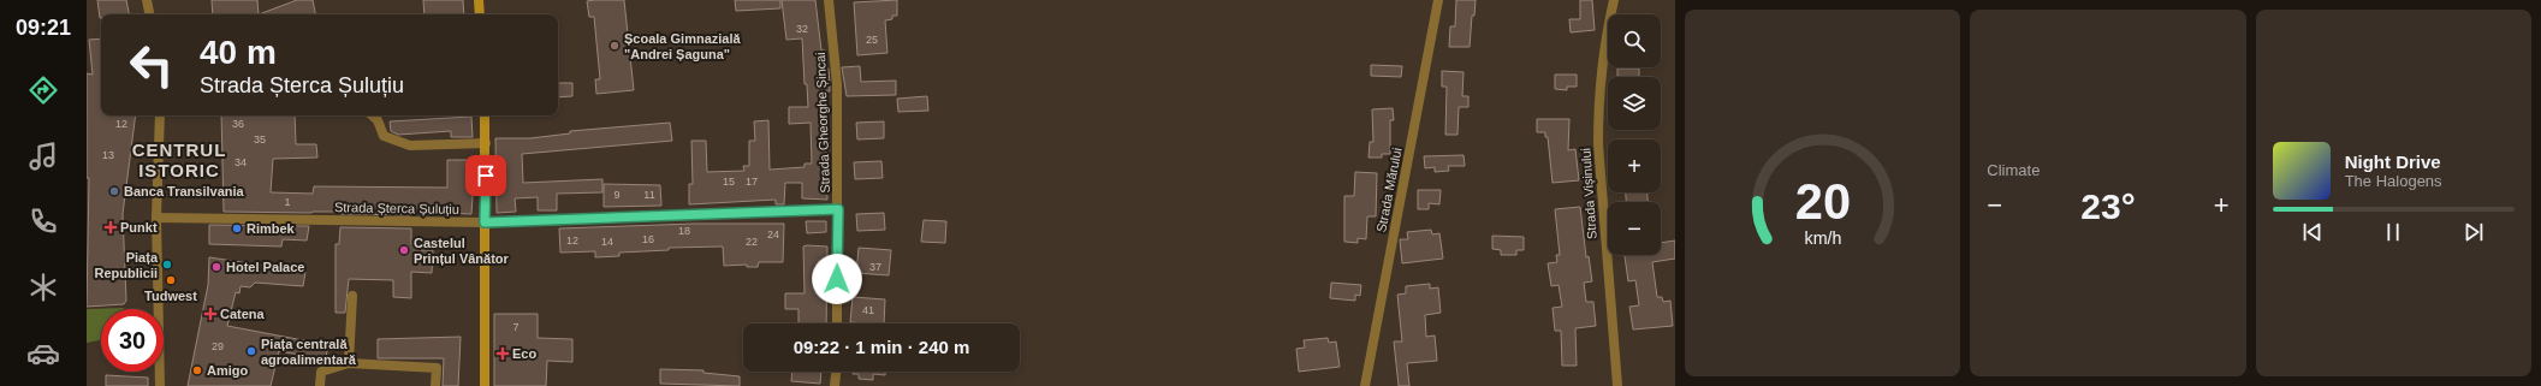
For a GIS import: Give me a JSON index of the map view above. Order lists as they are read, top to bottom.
{
  "streets": {
    "street": [
      "Strada Gheorghe Șincai",
      "Strada Mărului",
      "Strada Vișinului",
      "Strada Șterca Șuluțiu"
    ]
  },
  "crossings": [
    ["Strada Gheorghe Șincai", "Strada Șterca Șuluțiu"]
  ],
  "districts": ["CENTRUL ISTORIC"],
  "places": {
    "other": [
      "Școala Gimnazială \"Andrei Șaguna\"",
      "Banca Transilvania",
      "Rimbek",
      "Castelul Prințul Vânător",
      "Piața Republicii",
      "Hotel Palace",
      "Tudwest",
      "Piața centrală agroalimentară",
      "Amigo"
    ],
    "health": ["Punkt", "Catena", "Eco"]
  },
  "house_numbers": [
    "32",
    "25",
    "12",
    "36",
    "35",
    "13",
    "34",
    "15",
    "17",
    "9",
    "11",
    "1",
    "18",
    "24",
    "16",
    "12",
    "14",
    "22",
    "37",
    "41",
    "7",
    "29"
  ],
  "page": {
    "tabs": "09:21",
    "tile": "Climate",
    "map_buttons": ["+", "−"],
    "turn": ["40 m", "Strada Șterca Șuluțiu"],
    "song": ["Night Drive", "The Halogens"],
    "heat": ["−", "23°", "+"],
    "limit": "30",
    "trip": "09:22 · 1 min · 240 m",
    "gauge": ["20", "km/h"]
  }
}
